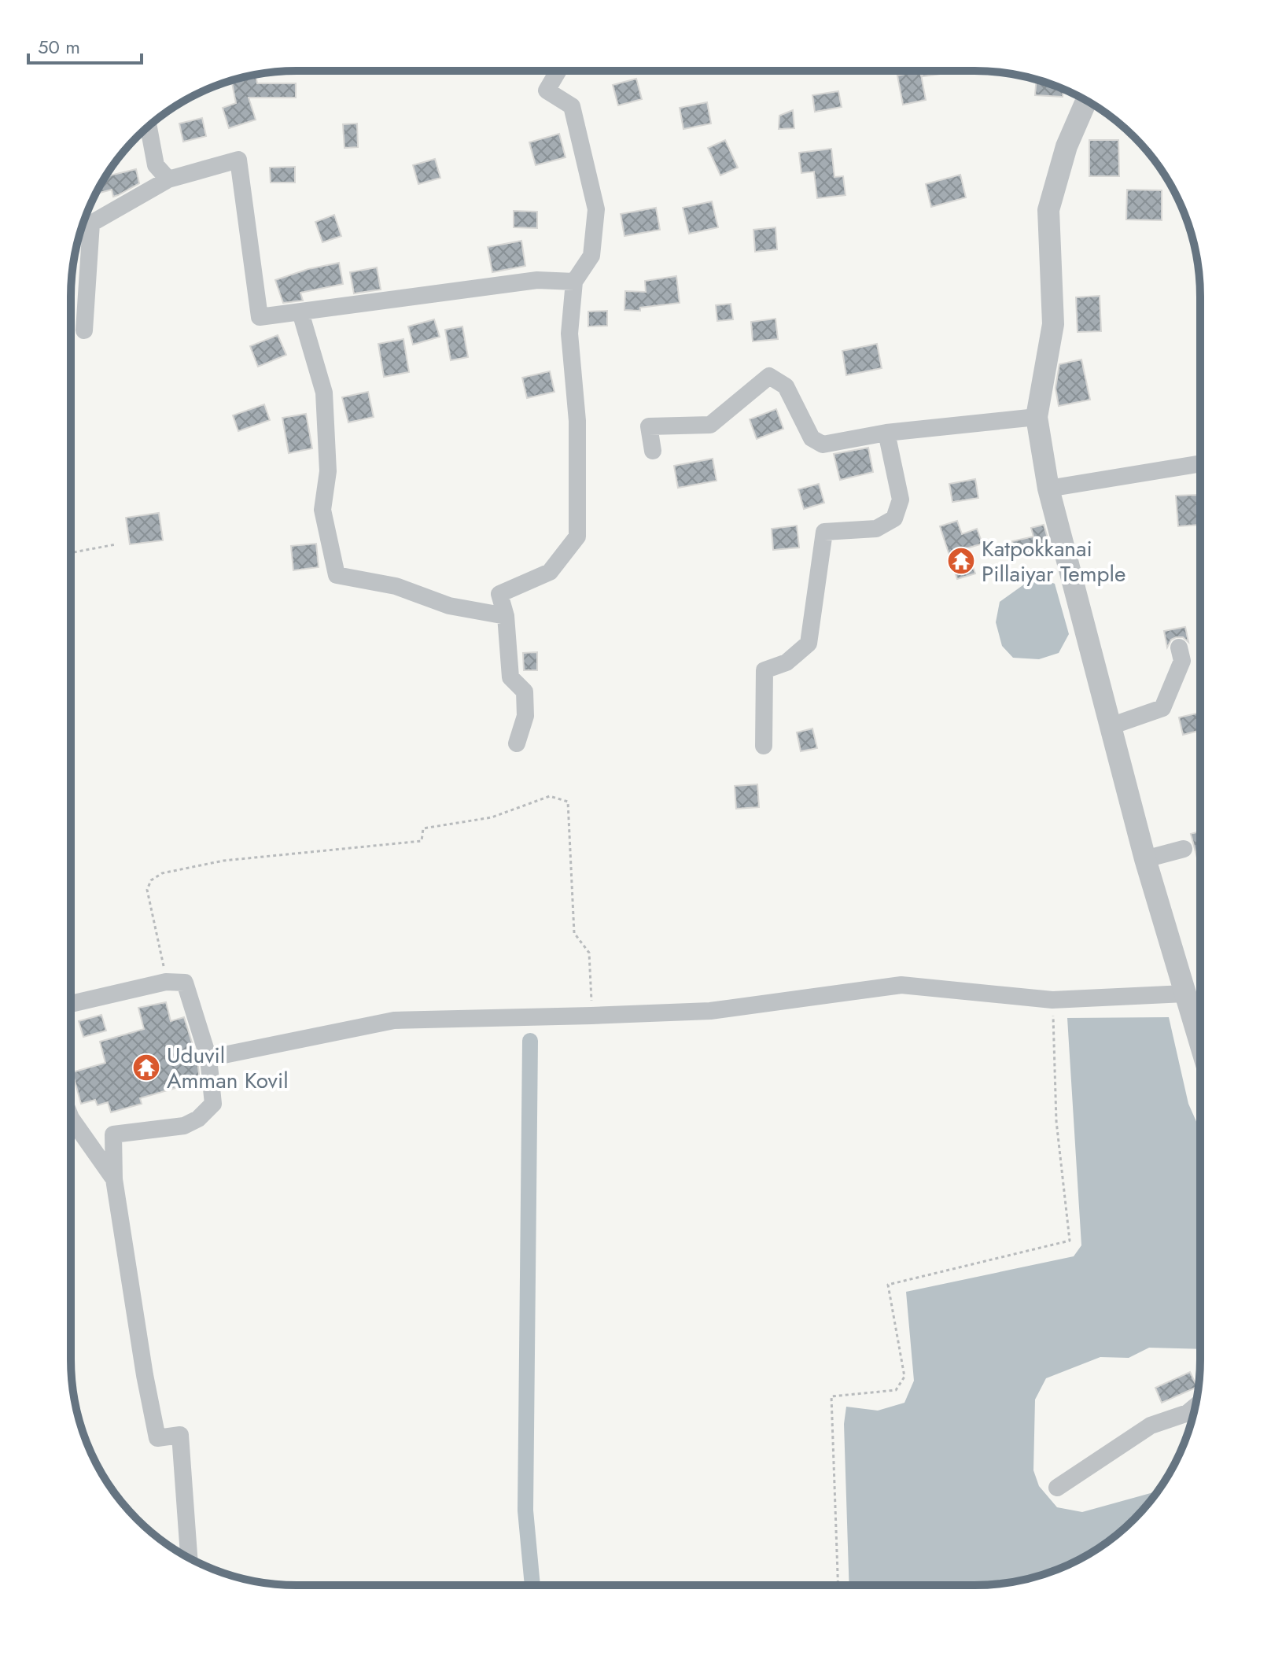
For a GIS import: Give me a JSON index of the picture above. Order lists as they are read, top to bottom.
{
  "places": {
    "temple": ["Katpokkanai Pillaiyar Temple", "Uduvil Amman Kovil"]
  },
  "scale_bar": "50 m"
}
